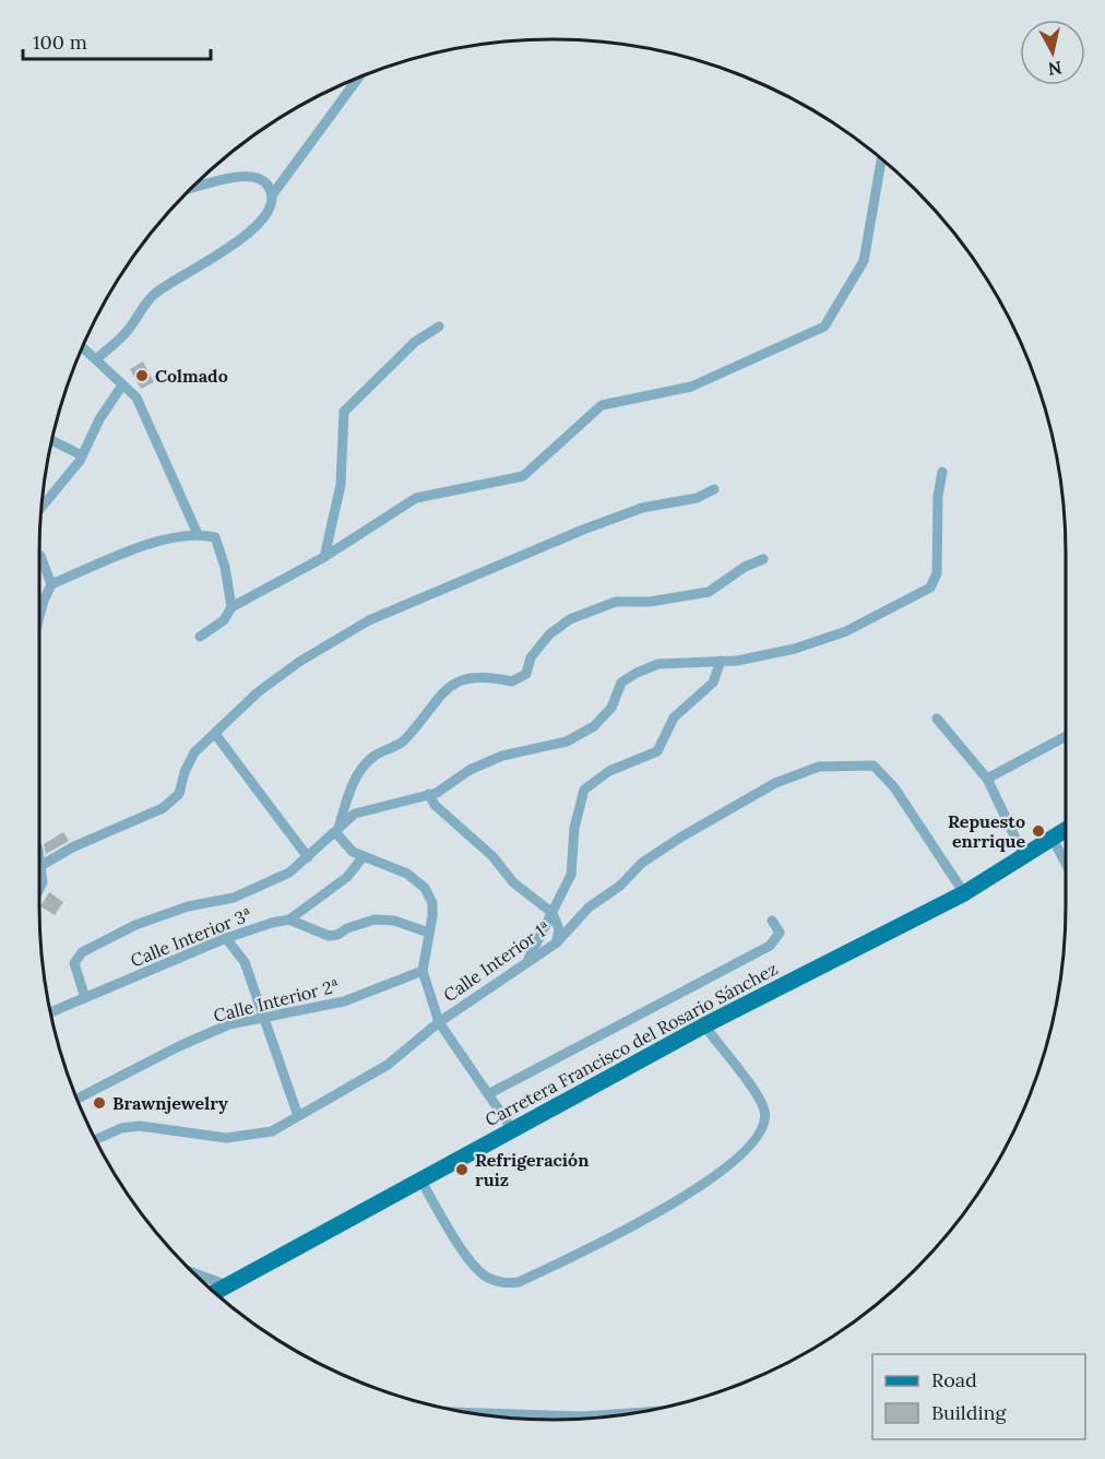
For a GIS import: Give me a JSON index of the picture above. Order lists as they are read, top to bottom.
{
  "streets": {
    "main road": ["Carretera Francisco del Rosario Sánchez"],
    "street": ["Calle Interior 3ª", "Calle Interior 1ª", "Calle Interior 2ª"]
  },
  "crossings": [
    ["Calle Interior 1ª", "Carretera Francisco del Rosario Sánchez"]
  ],
  "places": [
    "Colmado",
    "Repuesto enrrique",
    "Brawnjewelry",
    "Refrigeración ruiz"
  ],
  "legend": ["Road", "Building"],
  "scale_bar": "100 m",
  "north": "bottom"
}
